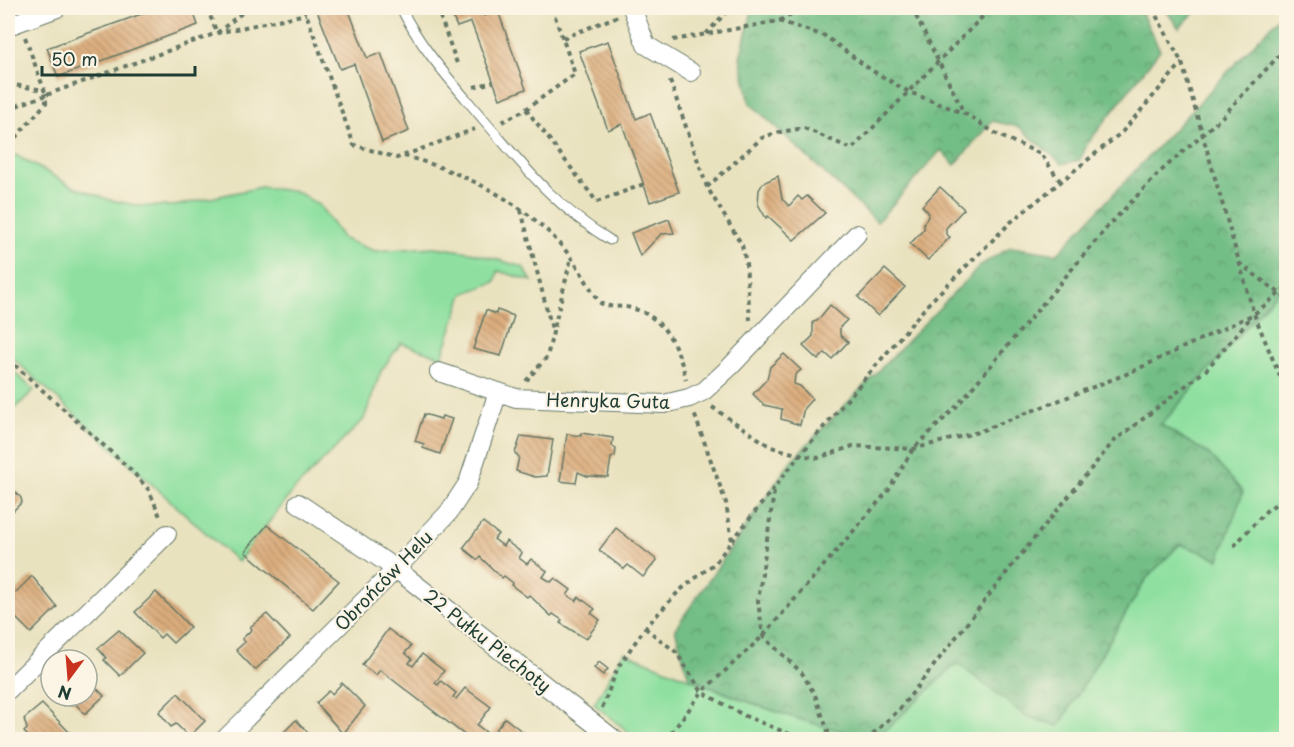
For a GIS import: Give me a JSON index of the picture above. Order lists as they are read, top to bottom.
{
  "streets": {
    "street": ["Henryka Guta", "Obrońców Helu", "22 Pułku Piechoty"]
  },
  "crossings": [
    ["Henryka Guta", "Obrońców Helu"],
    ["Obrońców Helu", "22 Pułku Piechoty"]
  ],
  "scale_bar": "50 m",
  "north": "bottom"
}
